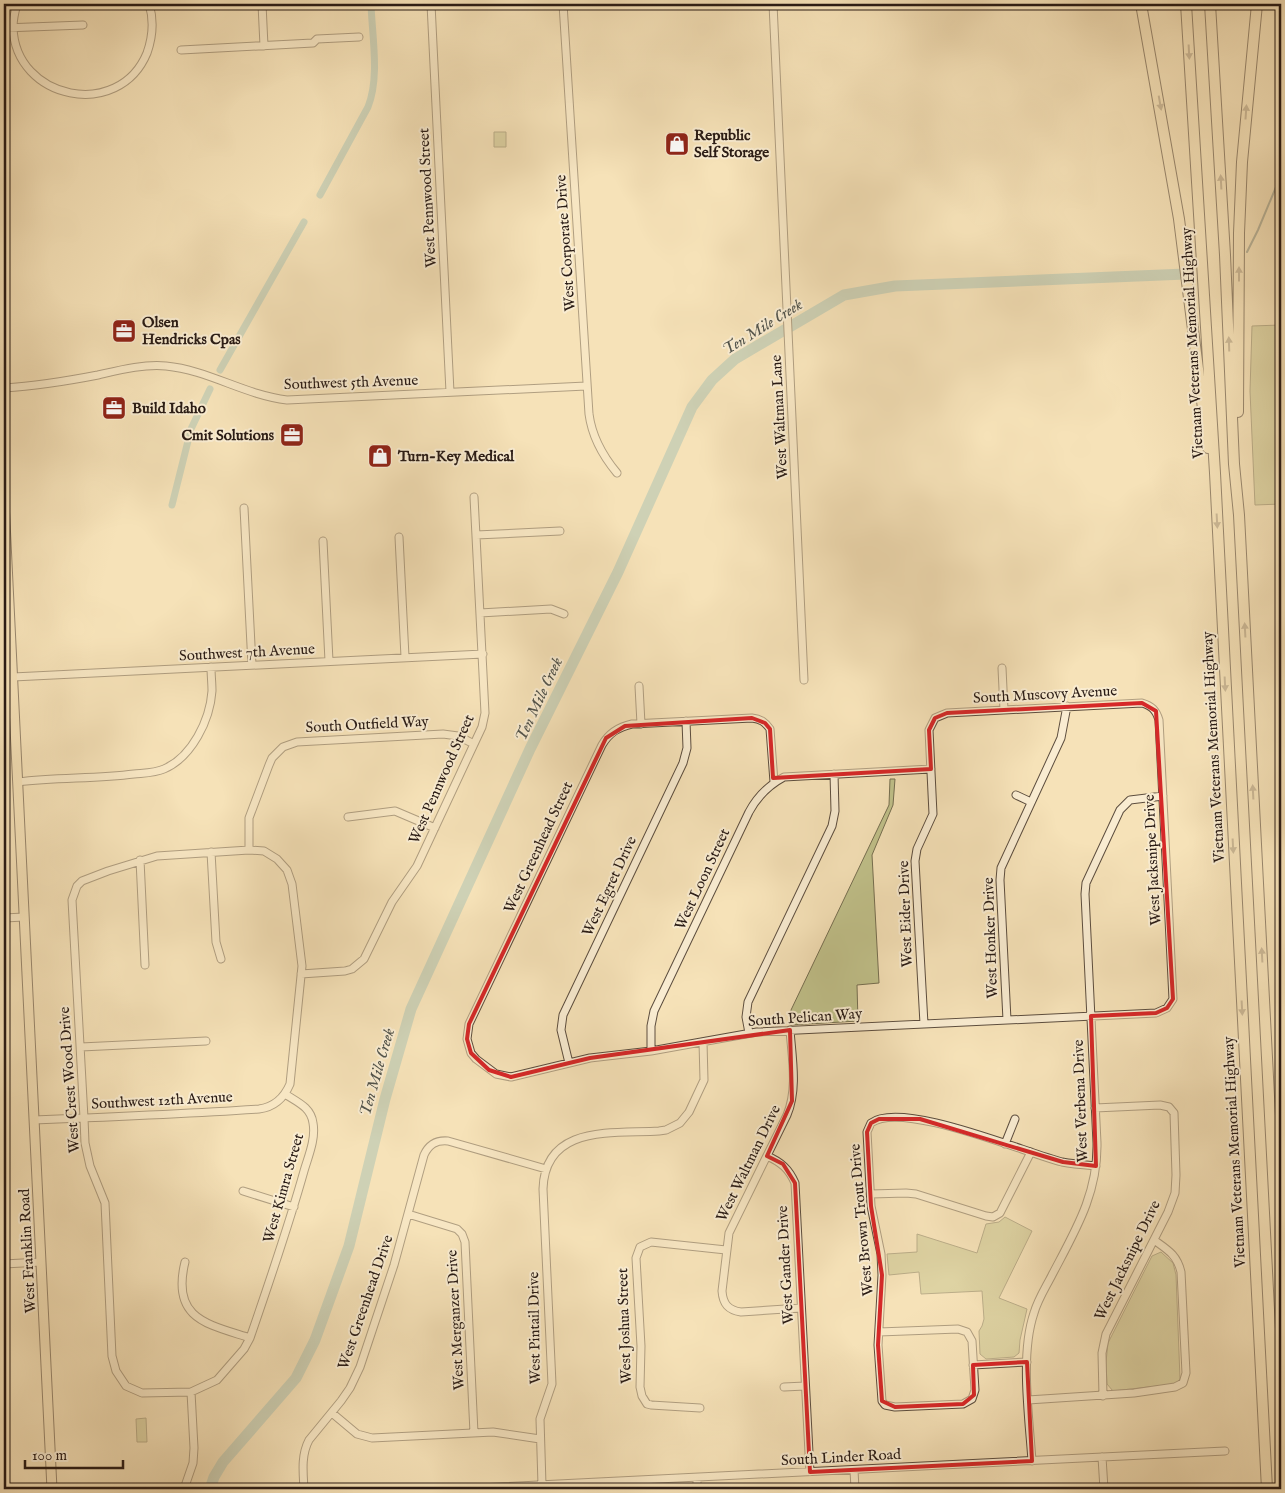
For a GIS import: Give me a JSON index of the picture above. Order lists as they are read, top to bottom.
{
  "streets": {
    "highway": ["Vietnam Veterans Memorial Highway"],
    "main road": ["West Franklin Road"],
    "street": [
      "West Pennwood Street",
      "West Corporate Drive",
      "Southwest 5th Avenue",
      "West Waltman Lane",
      "Southwest 7th Avenue",
      "South Muscovy Avenue",
      "South Outfield Way",
      "West Greenhead Street",
      "West Jacksnipe Drive",
      "West Loon Street",
      "West Egret Drive",
      "West Eider Drive",
      "West Honker Drive",
      "South Pelican Way",
      "West Crest Wood Drive",
      "Southwest 12th Avenue",
      "West Verbena Drive",
      "West Waltman Drive",
      "West Kimra Street",
      "West Brown Trout Drive",
      "West Gander Drive",
      "West Greenhead Drive",
      "West Merganzer Drive",
      "West Joshua Street",
      "West Pintail Drive",
      "South Linder Road"
    ]
  },
  "crossings": [
    ["West Pennwood Street", "Southwest 5th Avenue"],
    ["West Pennwood Street", "Southwest 7th Avenue"],
    ["West Pennwood Street", "South Outfield Way"],
    ["West Corporate Drive", "Southwest 5th Avenue"],
    ["Southwest 7th Avenue", "West Franklin Road"],
    ["South Muscovy Avenue", "West Jacksnipe Drive"],
    ["South Muscovy Avenue", "West Eider Drive"],
    ["South Muscovy Avenue", "West Honker Drive"],
    ["South Outfield Way", "West Crest Wood Drive"],
    ["West Greenhead Street", "South Pelican Way"],
    ["West Jacksnipe Drive", "South Pelican Way"],
    ["West Jacksnipe Drive", "West Verbena Drive"],
    ["West Loon Street", "South Pelican Way"],
    ["West Egret Drive", "South Pelican Way"],
    ["West Eider Drive", "South Pelican Way"],
    ["West Honker Drive", "South Pelican Way"],
    ["South Pelican Way", "West Verbena Drive"],
    ["South Pelican Way", "West Waltman Drive"],
    ["West Crest Wood Drive", "Southwest 12th Avenue"],
    ["West Crest Wood Drive", "West Kimra Street"],
    ["Southwest 12th Avenue", "West Kimra Street"],
    ["Southwest 12th Avenue", "West Franklin Road"],
    ["West Verbena Drive", "South Linder Road"],
    ["West Waltman Drive", "West Gander Drive"],
    ["West Waltman Drive", "West Joshua Street"],
    ["West Gander Drive", "South Linder Road"],
    ["West Greenhead Drive", "West Merganzer Drive"],
    ["West Greenhead Drive", "West Pintail Drive"],
    ["West Pintail Drive", "South Linder Road"]
  ],
  "water": ["Ten Mile Creek"],
  "places": {
    "shop": ["Republic Self Storage", "Turn-Key Medical"],
    "office": ["Olsen Hendricks Cpas", "Build Idaho", "Cmit Solutions"]
  },
  "scale_bar": "100 m"
}
